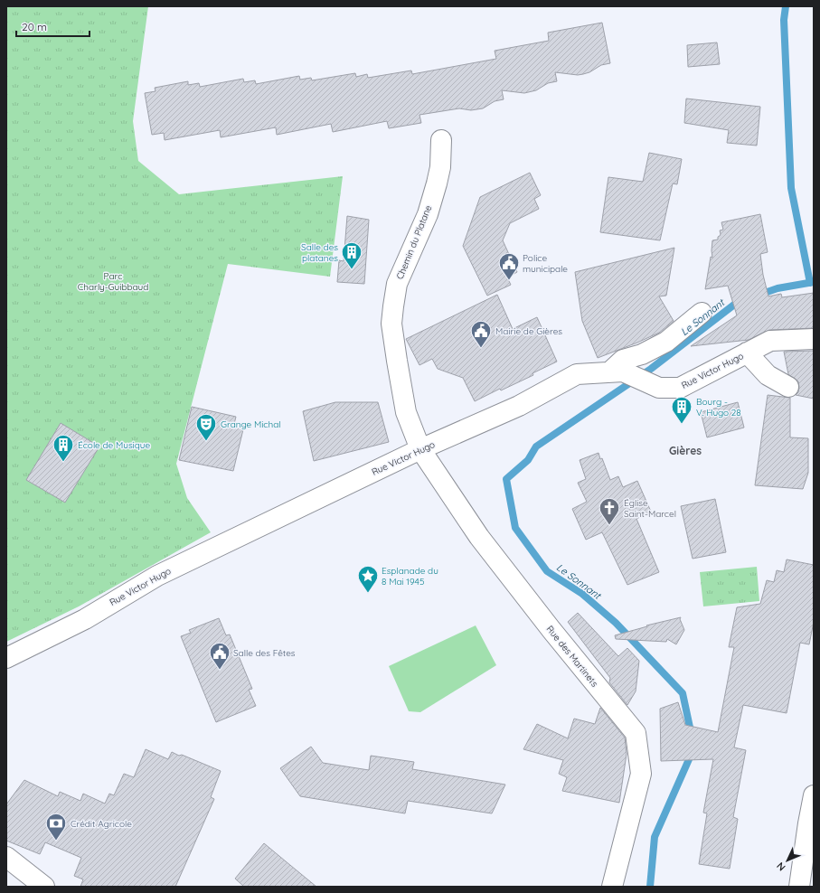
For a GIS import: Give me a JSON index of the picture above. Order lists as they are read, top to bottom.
{
  "streets": {
    "street": ["Chemin du Platane", "Rue Victor Hugo", "Rue des Martinets"]
  },
  "crossings": [
    ["Chemin du Platane", "Rue Victor Hugo"],
    ["Chemin du Platane", "Rue des Martinets"],
    ["Rue Victor Hugo", "Rue des Martinets"]
  ],
  "districts": ["Gières"],
  "water": ["Le Sonnant"],
  "parks": ["Parc Charly-Guibbaud"],
  "places": {
    "building": ["Salle des platanes", "Bourg - V. Hugo 28", "École de Musique"],
    "public building": ["Police municipale", "Mairie de Gières", "Salle des Fêtes"],
    "theatre": ["Grange Michal"],
    "church": ["Église Saint-Marcel"],
    "place": ["Esplanade du 8 Mai 1945"],
    "bank": ["Crédit Agricole"]
  },
  "scale_bar": "20 m",
  "north": "bottom left"
}
